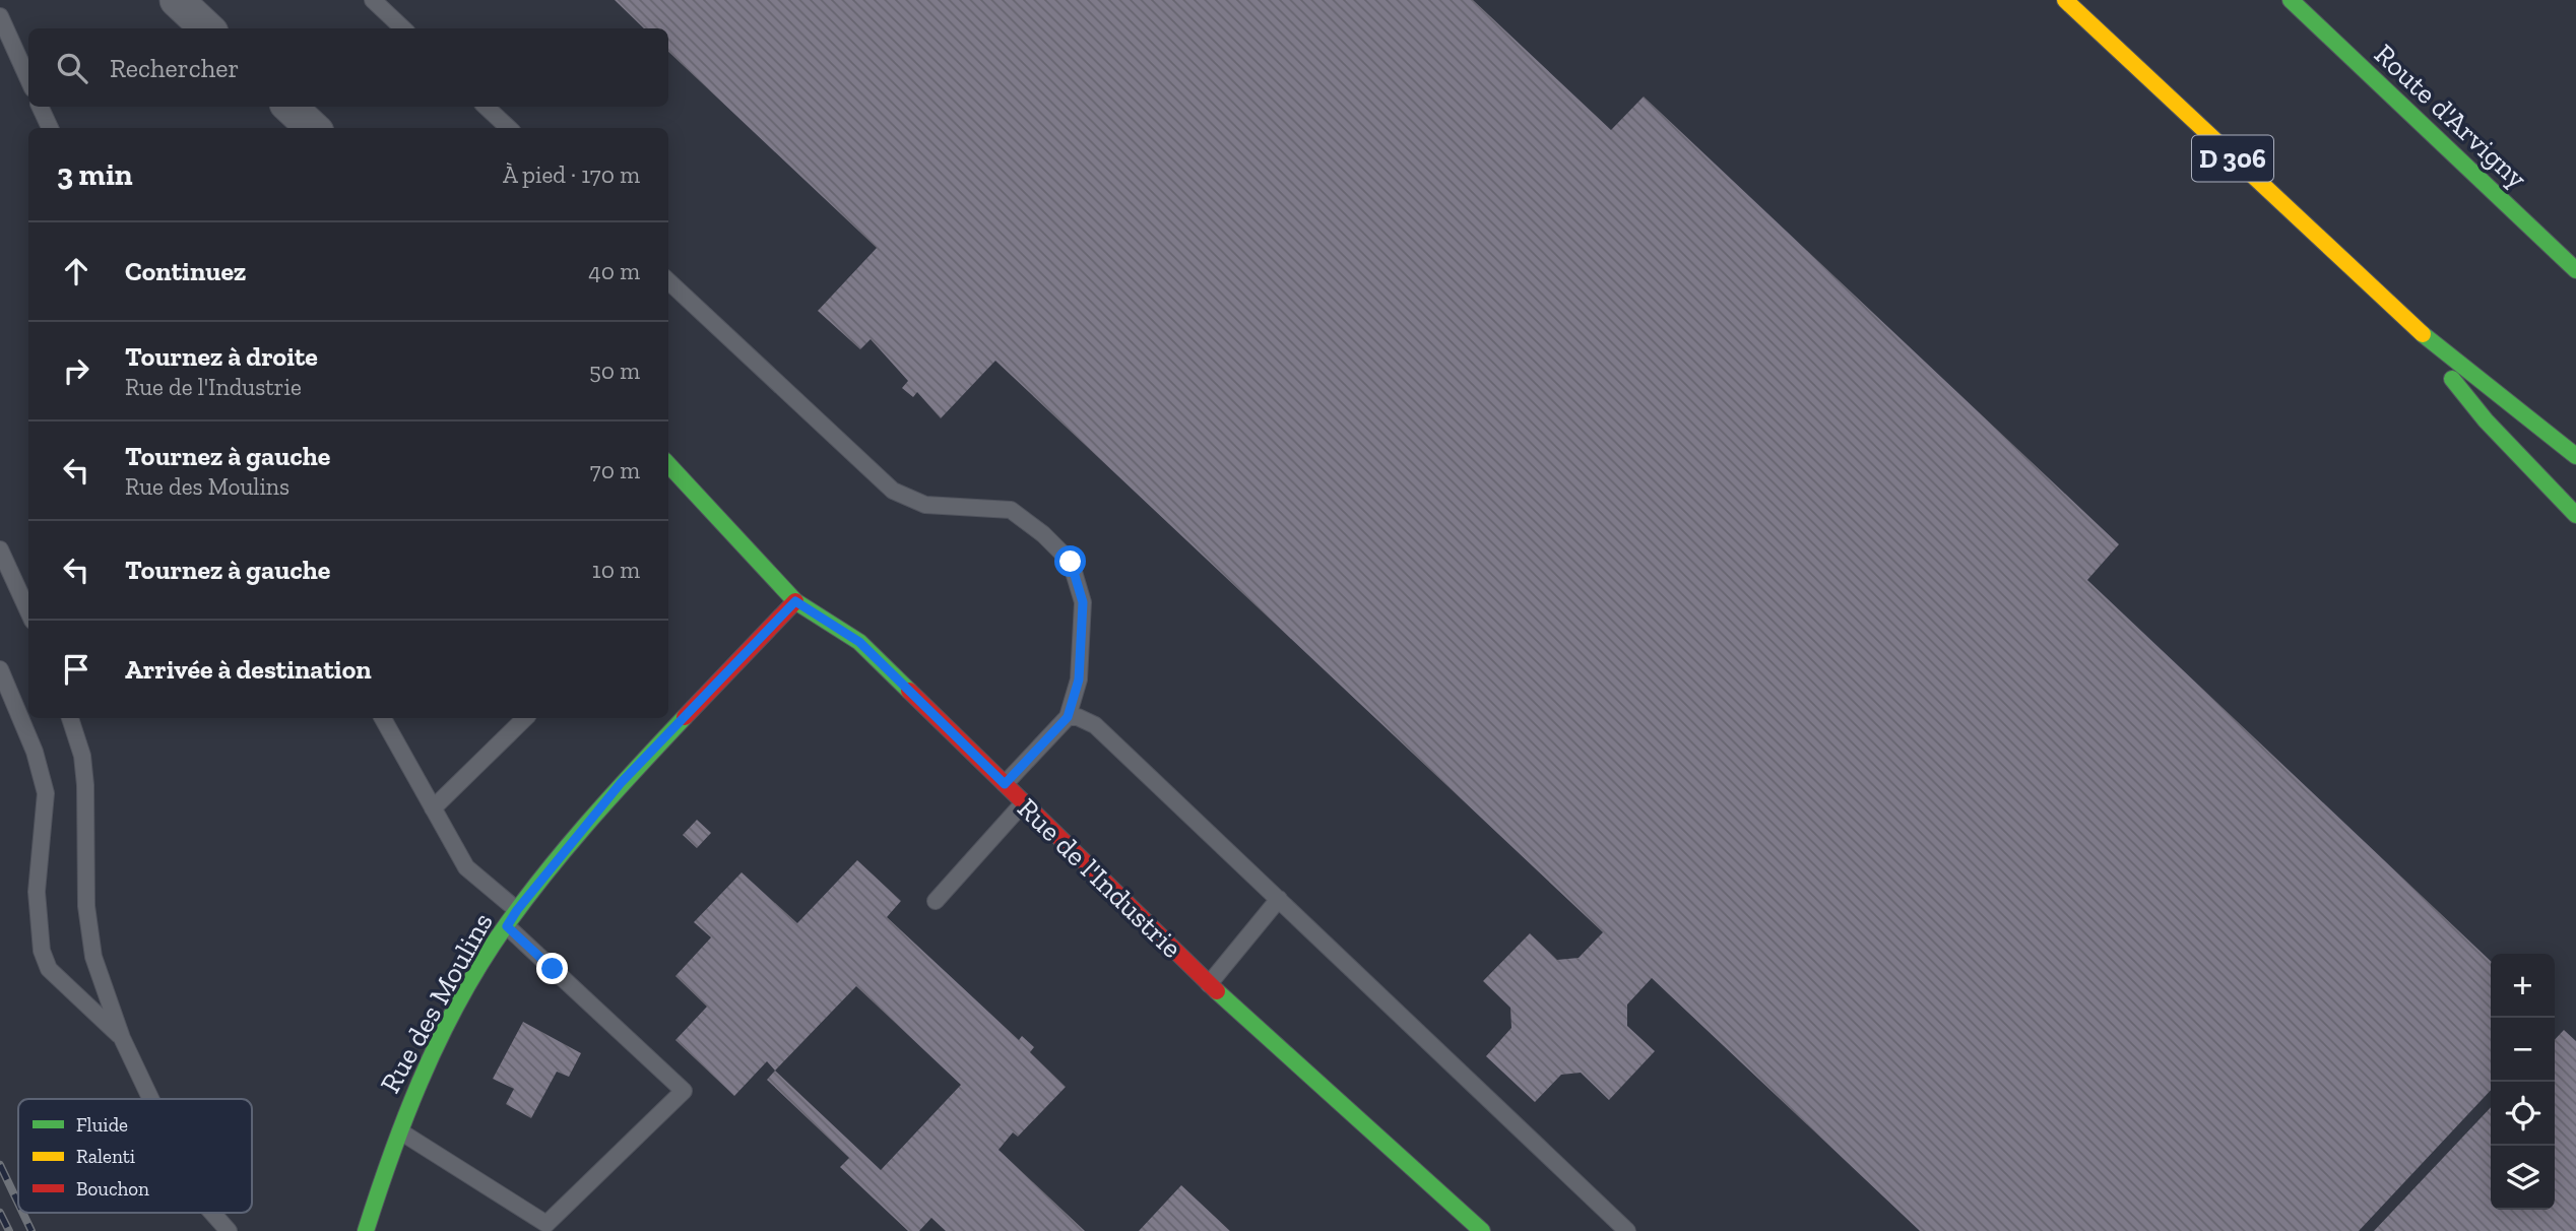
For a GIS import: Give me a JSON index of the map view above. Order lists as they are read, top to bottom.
{
  "streets": {
    "street": [
      "Route d'Arvigny",
      "D 306",
      "Rue de l'Industrie",
      "Rue des Moulins"
    ]
  },
  "crossings": [
    ["Rue de l'Industrie", "Rue des Moulins"]
  ],
  "legend": ["Fluide", "Ralenti", "Bouchon"],
  "page": {
    "search": "Rechercher",
    "heading": ["3 min", "À pied · 170 m"],
    "list": [
      ["Continuez", "40 m"],
      ["Tournez à droite", "Rue de l'Industrie", "50 m"],
      ["Tournez à gauche", "Rue des Moulins", "70 m"],
      ["Tournez à gauche", "10 m"],
      "Arrivée à destination"
    ],
    "map_buttons": ["+", "−"]
  }
}
